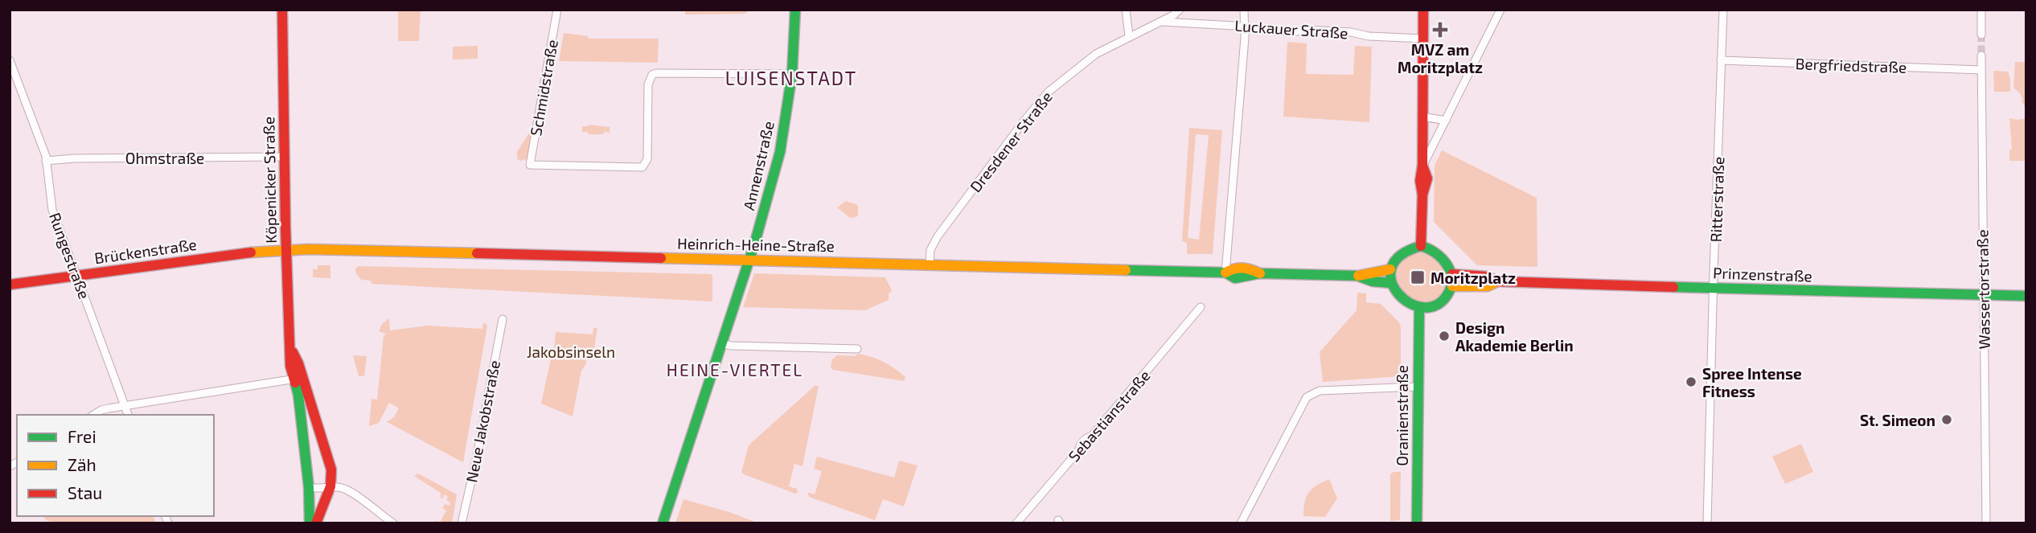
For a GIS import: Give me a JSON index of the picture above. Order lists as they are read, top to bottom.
{
  "streets": {
    "main road": [
      "Annenstraße",
      "Köpenicker Straße",
      "Heinrich-Heine-Straße",
      "Brückenstraße",
      "Prinzenstraße",
      "Oranienstraße"
    ],
    "street": [
      "Luckauer Straße",
      "Bergfriedstraße",
      "Schmidstraße",
      "Dresdener Straße",
      "Ohmstraße",
      "Ritterstraße",
      "Rungestraße",
      "Wassertorstraße",
      "Sebastianstraße",
      "Neue Jakobstraße"
    ]
  },
  "crossings": [
    ["Luckauer Straße", "Dresdener Straße"],
    ["Bergfriedstraße", "Ritterstraße"],
    ["Bergfriedstraße", "Wassertorstraße"],
    ["Schmidstraße", "Annenstraße"],
    ["Dresdener Straße", "Heinrich-Heine-Straße"],
    ["Ohmstraße", "Köpenicker Straße"],
    ["Ohmstraße", "Rungestraße"],
    ["Annenstraße", "Heinrich-Heine-Straße"],
    ["Köpenicker Straße", "Heinrich-Heine-Straße"],
    ["Köpenicker Straße", "Brückenstraße"],
    ["Ritterstraße", "Prinzenstraße"],
    ["Heinrich-Heine-Straße", "Brückenstraße"],
    ["Brückenstraße", "Rungestraße"],
    ["Prinzenstraße", "Wassertorstraße"],
    ["Prinzenstraße", "Oranienstraße"]
  ],
  "districts": ["LUISENSTADT", "HEINE-VIERTEL"],
  "parks": ["Jakobsinseln"],
  "places": {
    "health": ["MVZ am Moritzplatz"],
    "transit": ["Moritzplatz"],
    "other": ["Design Akademie Berlin", "Spree Intense Fitness", "St. Simeon"]
  },
  "legend": ["Frei", "Zäh", "Stau"]
}
